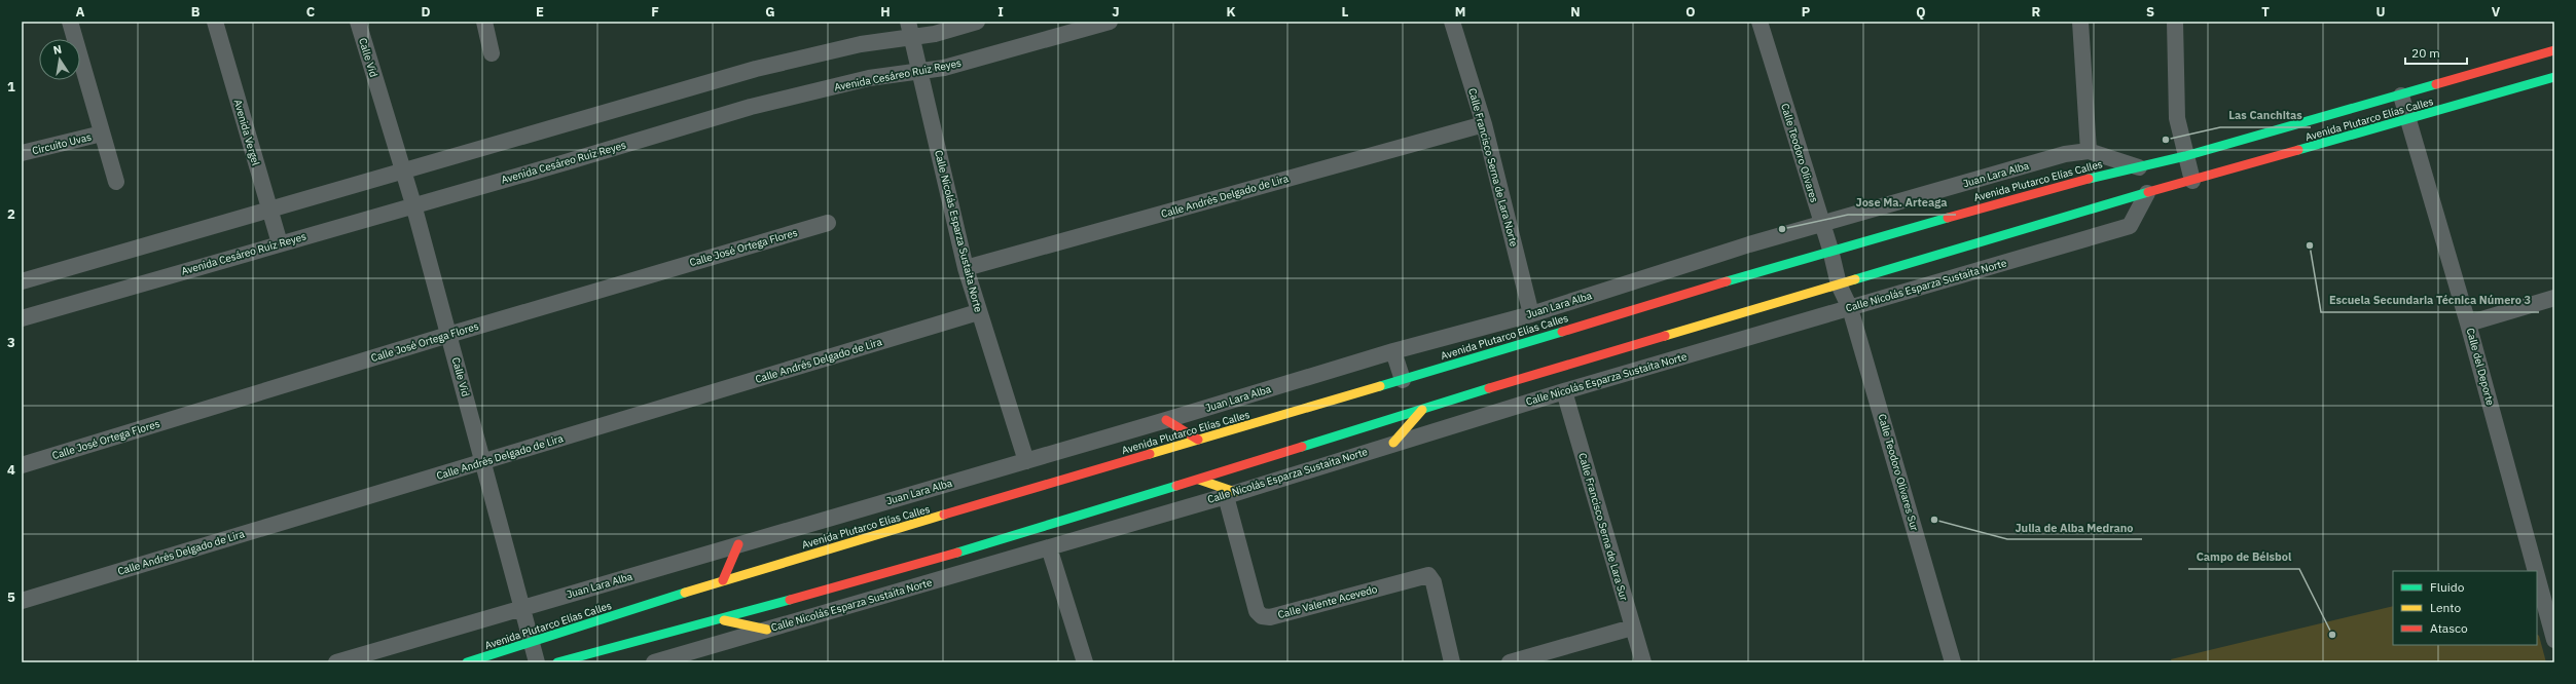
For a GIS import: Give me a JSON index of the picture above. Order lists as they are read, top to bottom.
{
  "streets": {
    "main road": ["Avenida Plutarco Elías Calles"],
    "street": [
      "Calle Vid",
      "Avenida Cesáreo Ruiz Reyes",
      "Avenida Vergel",
      "Circuito Uvas",
      "Calle Teodoro Olivares",
      "Calle Francisco Serna de Lara Norte",
      "Juan Lara Alba",
      "Calle Andrés Delgado de Lira",
      "Calle Nicolás Esparza Sustaita Norte",
      "Calle José Ortega Flores",
      "Calle del Deporte",
      "Calle Teodoro Olivares Sur",
      "Calle Francisco Serna de Lara Sur",
      "Calle Valente Acevedo"
    ]
  },
  "crossings": [
    ["Calle Vid", "Avenida Cesáreo Ruiz Reyes"],
    ["Calle Vid", "Avenida Plutarco Elías Calles"],
    ["Calle Vid", "Juan Lara Alba"],
    ["Calle Vid", "Calle Andrés Delgado de Lira"],
    ["Calle Vid", "Calle José Ortega Flores"],
    ["Avenida Cesáreo Ruiz Reyes", "Avenida Vergel"],
    ["Avenida Cesáreo Ruiz Reyes", "Calle Nicolás Esparza Sustaita Norte"],
    ["Avenida Plutarco Elías Calles", "Calle Teodoro Olivares"],
    ["Avenida Plutarco Elías Calles", "Juan Lara Alba"],
    ["Avenida Plutarco Elías Calles", "Calle Nicolás Esparza Sustaita Norte"],
    ["Avenida Plutarco Elías Calles", "Calle del Deporte"],
    ["Avenida Plutarco Elías Calles", "Calle Teodoro Olivares Sur"],
    ["Calle Teodoro Olivares", "Juan Lara Alba"],
    ["Calle Teodoro Olivares", "Calle Teodoro Olivares Sur"],
    ["Calle Francisco Serna de Lara Norte", "Juan Lara Alba"],
    ["Calle Francisco Serna de Lara Norte", "Calle Andrés Delgado de Lira"],
    ["Juan Lara Alba", "Calle Nicolás Esparza Sustaita Norte"],
    ["Calle Andrés Delgado de Lira", "Calle Nicolás Esparza Sustaita Norte"],
    ["Calle Nicolás Esparza Sustaita Norte", "Calle Teodoro Olivares Sur"],
    ["Calle Nicolás Esparza Sustaita Norte", "Calle Francisco Serna de Lara Sur"],
    ["Calle Nicolás Esparza Sustaita Norte", "Calle Valente Acevedo"]
  ],
  "places": [
    "Las Canchitas",
    "Jose Ma. Arteaga",
    "Escuela Secundaria Técnica Número 3",
    "Julia de Alba Medrano",
    "Campo de Béisbol"
  ],
  "legend": ["Fluido", "Lento", "Atasco"],
  "scale_bar": "20 m",
  "north": "top",
  "grid": {
    "columns": [
      "A",
      "B",
      "C",
      "D",
      "E",
      "F",
      "G",
      "H",
      "I",
      "J",
      "K",
      "L",
      "M",
      "N",
      "O",
      "P",
      "Q",
      "R",
      "S",
      "T",
      "U",
      "V"
    ],
    "rows": [
      "1",
      "2",
      "3",
      "4",
      "5"
    ]
  }
}
